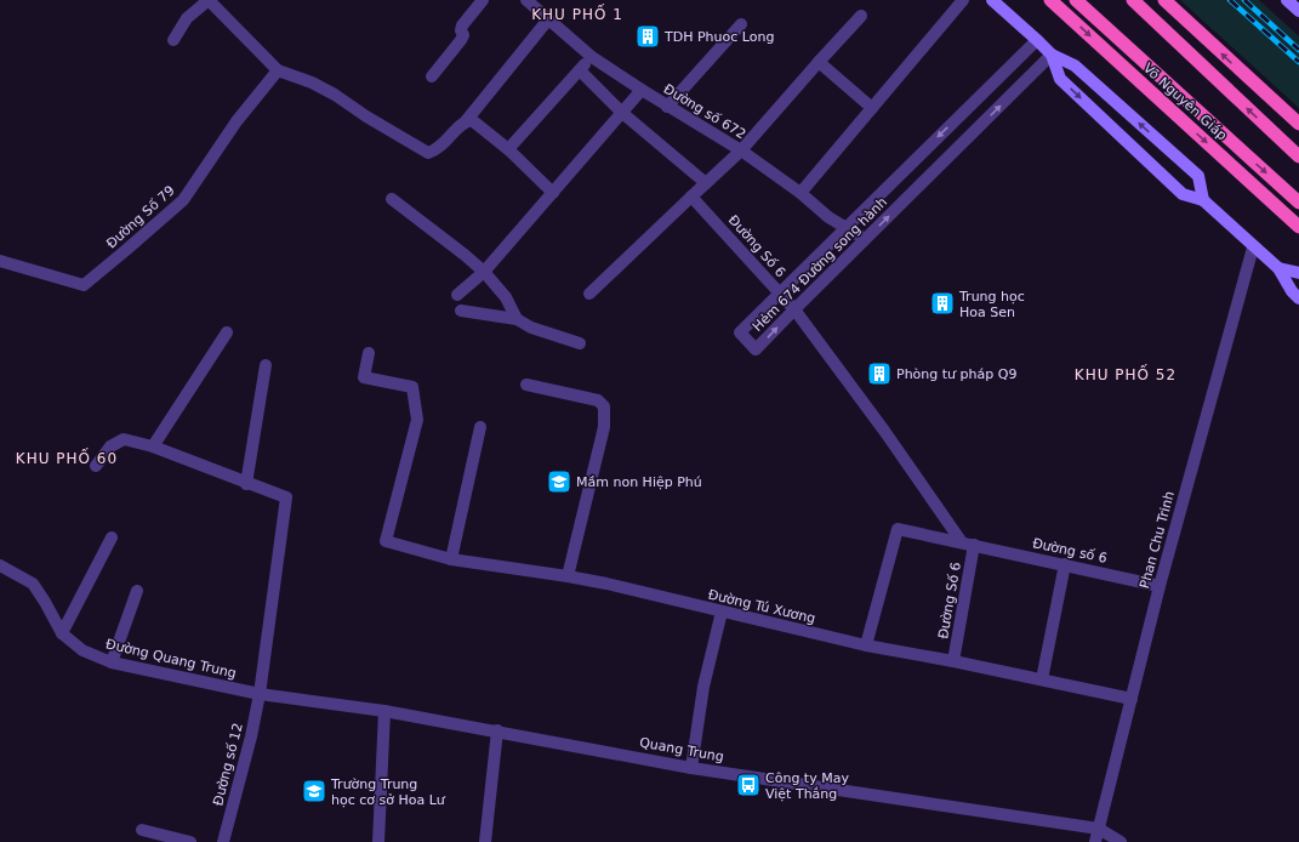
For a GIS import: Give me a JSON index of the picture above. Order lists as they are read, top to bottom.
{
  "streets": {
    "highway": ["Võ Nguyên Giáp"],
    "street": [
      "Đường số 672",
      "Đường Số 79",
      "Đường Số 6",
      "Hẻm 674 Đường song hành",
      "Phan Chu Trinh",
      "Đường số 6",
      "Đường Tú Xương",
      "Đường Quang Trung",
      "Quang Trung",
      "Đường số 12"
    ]
  },
  "crossings": [
    ["Đường số 672", "Hẻm 674 Đường song hành"],
    ["Đường Số 6", "Hẻm 674 Đường song hành"],
    ["Đường Số 6", "Đường số 6"],
    ["Đường Số 6", "Đường Tú Xương"],
    ["Phan Chu Trinh", "Đường số 6"],
    ["Phan Chu Trinh", "Đường Tú Xương"],
    ["Phan Chu Trinh", "Quang Trung"],
    ["Đường số 6", "Đường Tú Xương"],
    ["Đường Quang Trung", "Quang Trung"],
    ["Đường Quang Trung", "Đường số 12"],
    ["Quang Trung", "Đường số 12"]
  ],
  "districts": ["KHU PHỐ 1", "KHU PHỐ 52", "KHU PHỐ 60"],
  "places": {
    "building": ["TDH Phuoc Long", "Trung học Hoa Sen", "Phòng tư pháp Q9"],
    "school or university": ["Mầm non Hiệp Phú", "Trường Trung học cơ sở Hoa Lư"],
    "bus stop": ["Công ty May Việt Thắng"]
  }
}
